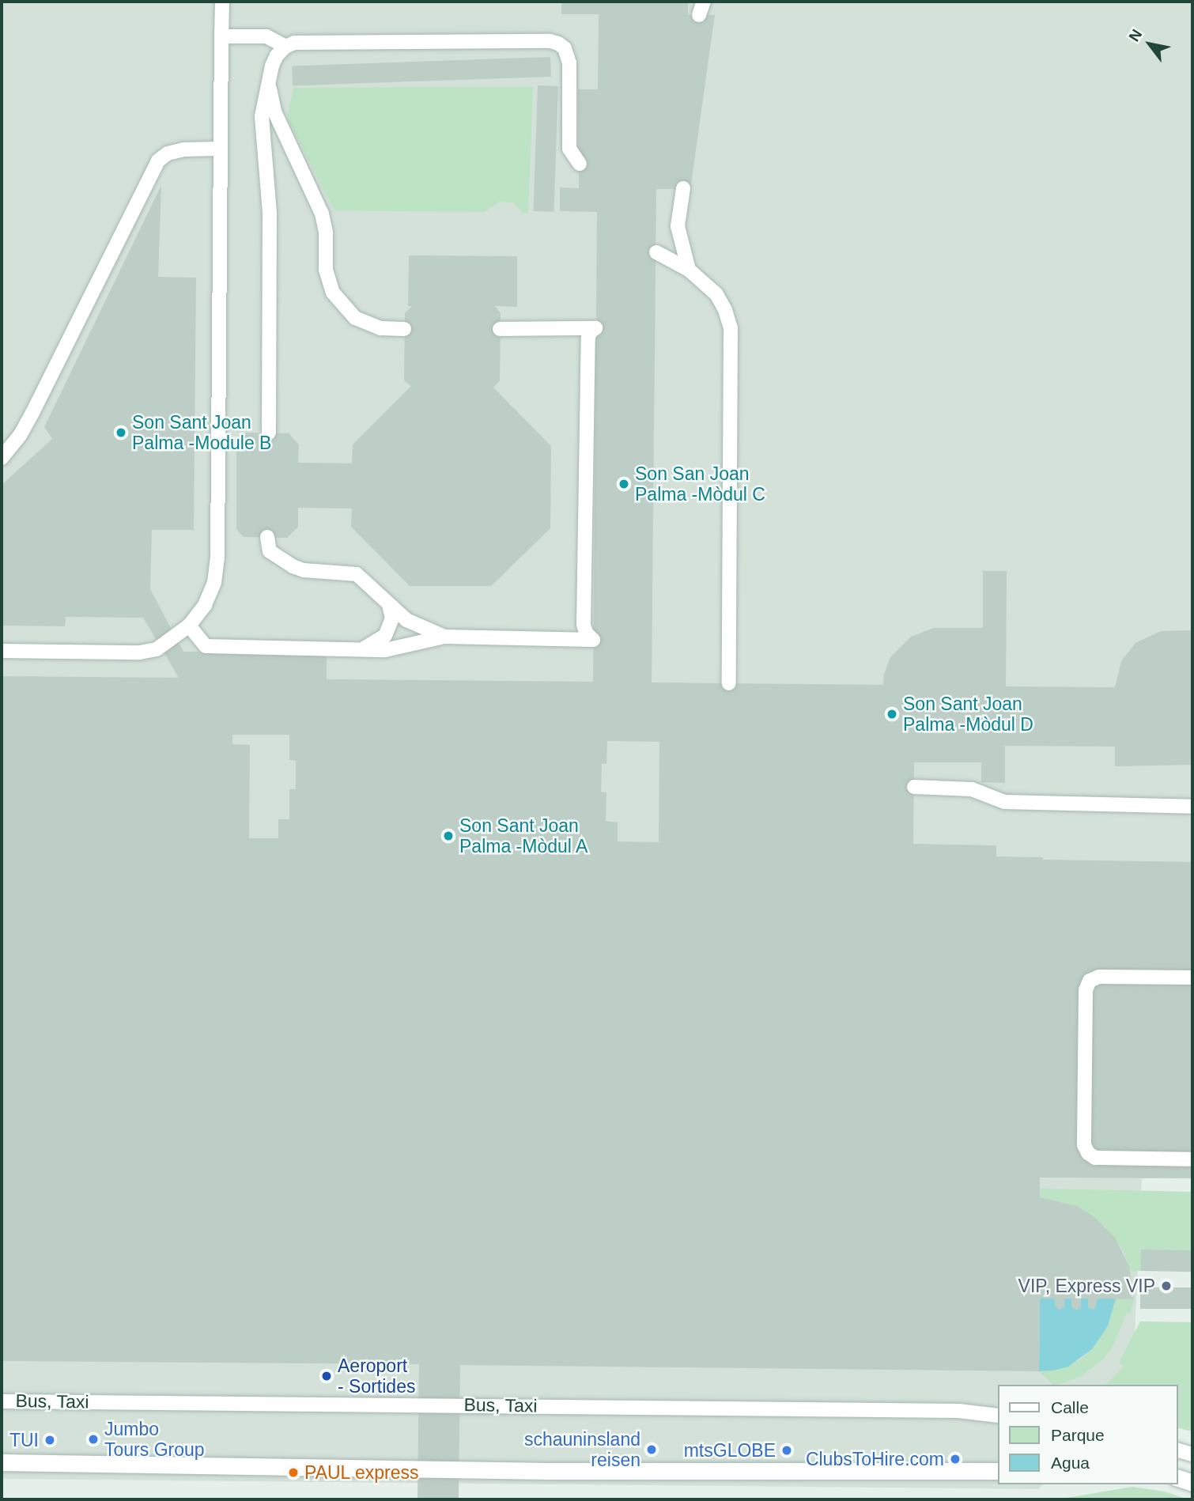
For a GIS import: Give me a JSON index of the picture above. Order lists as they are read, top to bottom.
{
  "streets": {
    "lane": ["Bus, Taxi"]
  },
  "places": [
    "Son Sant Joan Palma -Module B",
    "Son San Joan Palma -Mòdul C",
    "Son Sant Joan Palma -Mòdul D",
    "Son Sant Joan Palma -Mòdul A",
    "VIP, Express VIP",
    "Aeroport - Sortides",
    "Jumbo Tours Group",
    "TUI",
    "schauninsland reisen",
    "mtsGLOBE",
    "ClubsToHire.com",
    "PAUL express"
  ],
  "legend": ["Calle", "Parque", "Agua"],
  "north": "top left"
}
